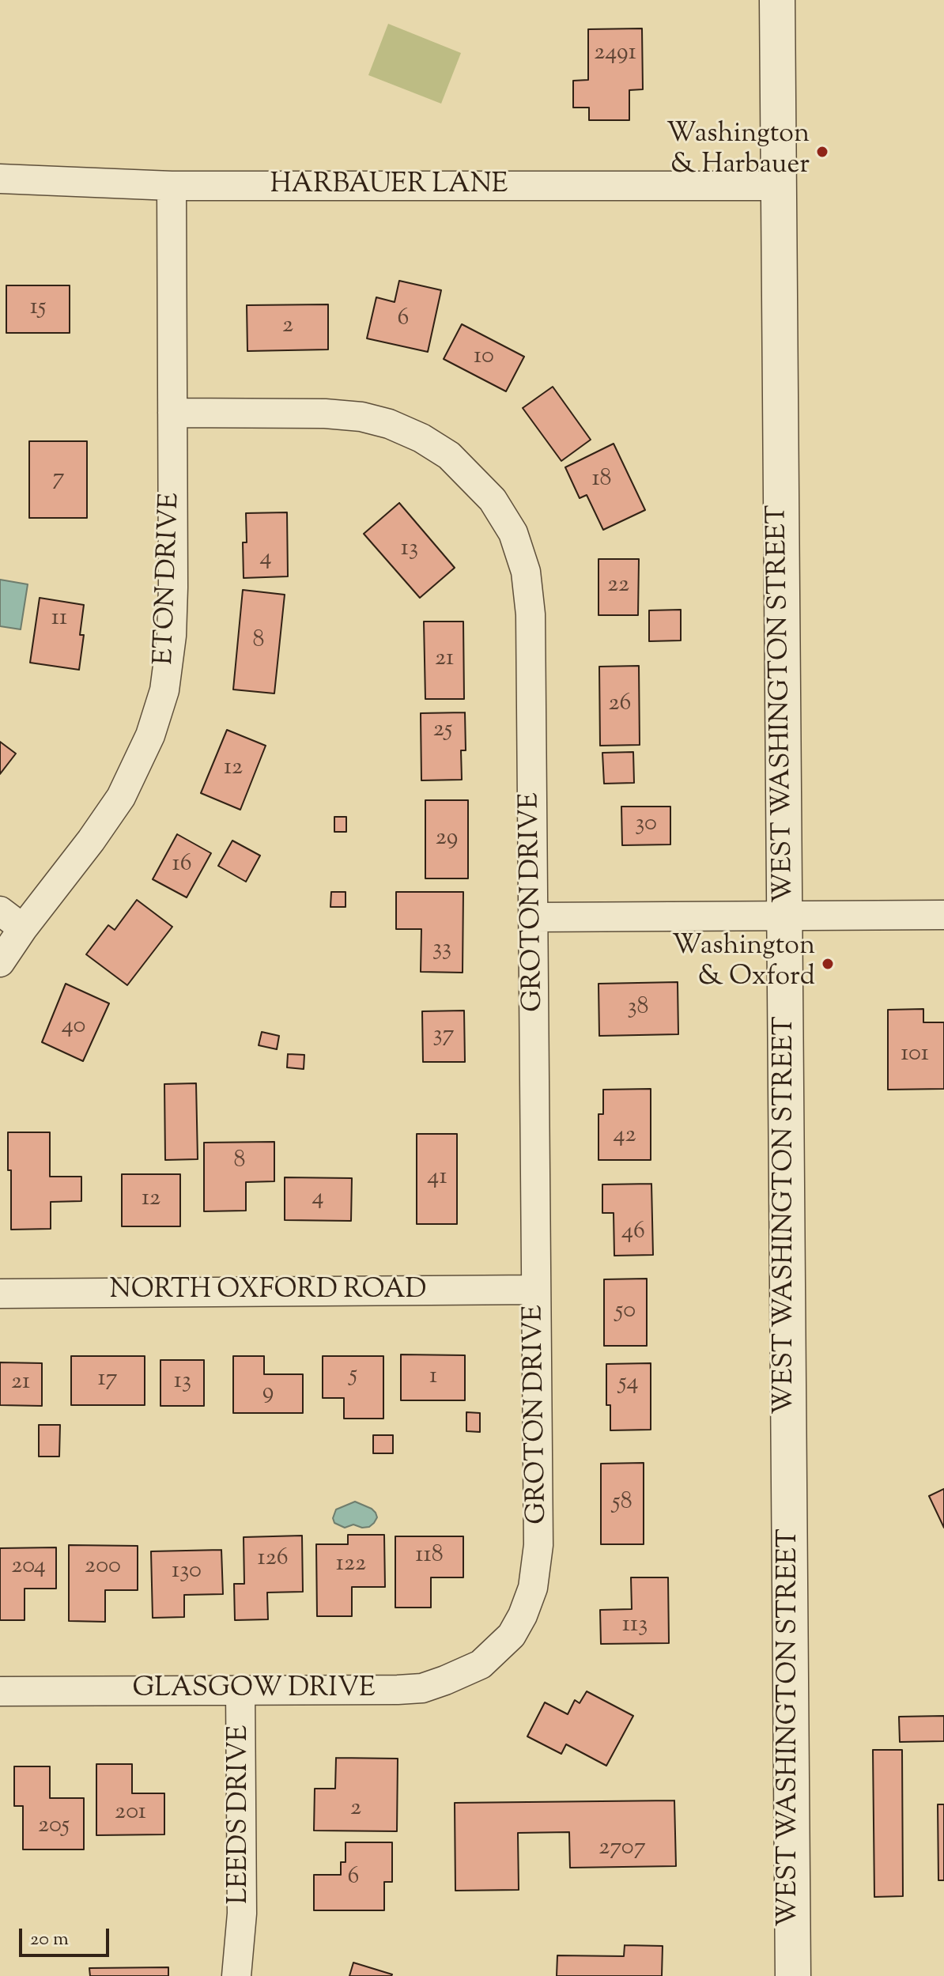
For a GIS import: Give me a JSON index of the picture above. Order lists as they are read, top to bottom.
{
  "streets": {
    "street": [
      "HARBAUER LANE",
      "ETON DRIVE",
      "WEST WASHINGTON STREET",
      "GROTON DRIVE",
      "NORTH OXFORD ROAD",
      "GLASGOW DRIVE",
      "LEEDS DRIVE"
    ]
  },
  "crossings": [
    ["HARBAUER LANE", "ETON DRIVE"],
    ["HARBAUER LANE", "WEST WASHINGTON STREET"],
    ["ETON DRIVE", "GROTON DRIVE"],
    ["GROTON DRIVE", "NORTH OXFORD ROAD"],
    ["GROTON DRIVE", "GLASGOW DRIVE"],
    ["GLASGOW DRIVE", "LEEDS DRIVE"]
  ],
  "places": ["Washington & Harbauer", "Washington & Oxford"],
  "house_numbers": [
    "2491",
    "15",
    "6",
    "2",
    "10",
    "7",
    "18",
    "13",
    "4",
    "22",
    "11",
    "8",
    "21",
    "26",
    "25",
    "12",
    "30",
    "29",
    "16",
    "33",
    "38",
    "40",
    "37",
    "101",
    "42",
    "8",
    "41",
    "4",
    "12",
    "46",
    "50",
    "5",
    "1",
    "17",
    "13",
    "21",
    "54",
    "9",
    "58",
    "118",
    "126",
    "122",
    "204",
    "200",
    "130",
    "113",
    "2",
    "201",
    "205",
    "2707",
    "6"
  ],
  "scale_bar": "20 m"
}
